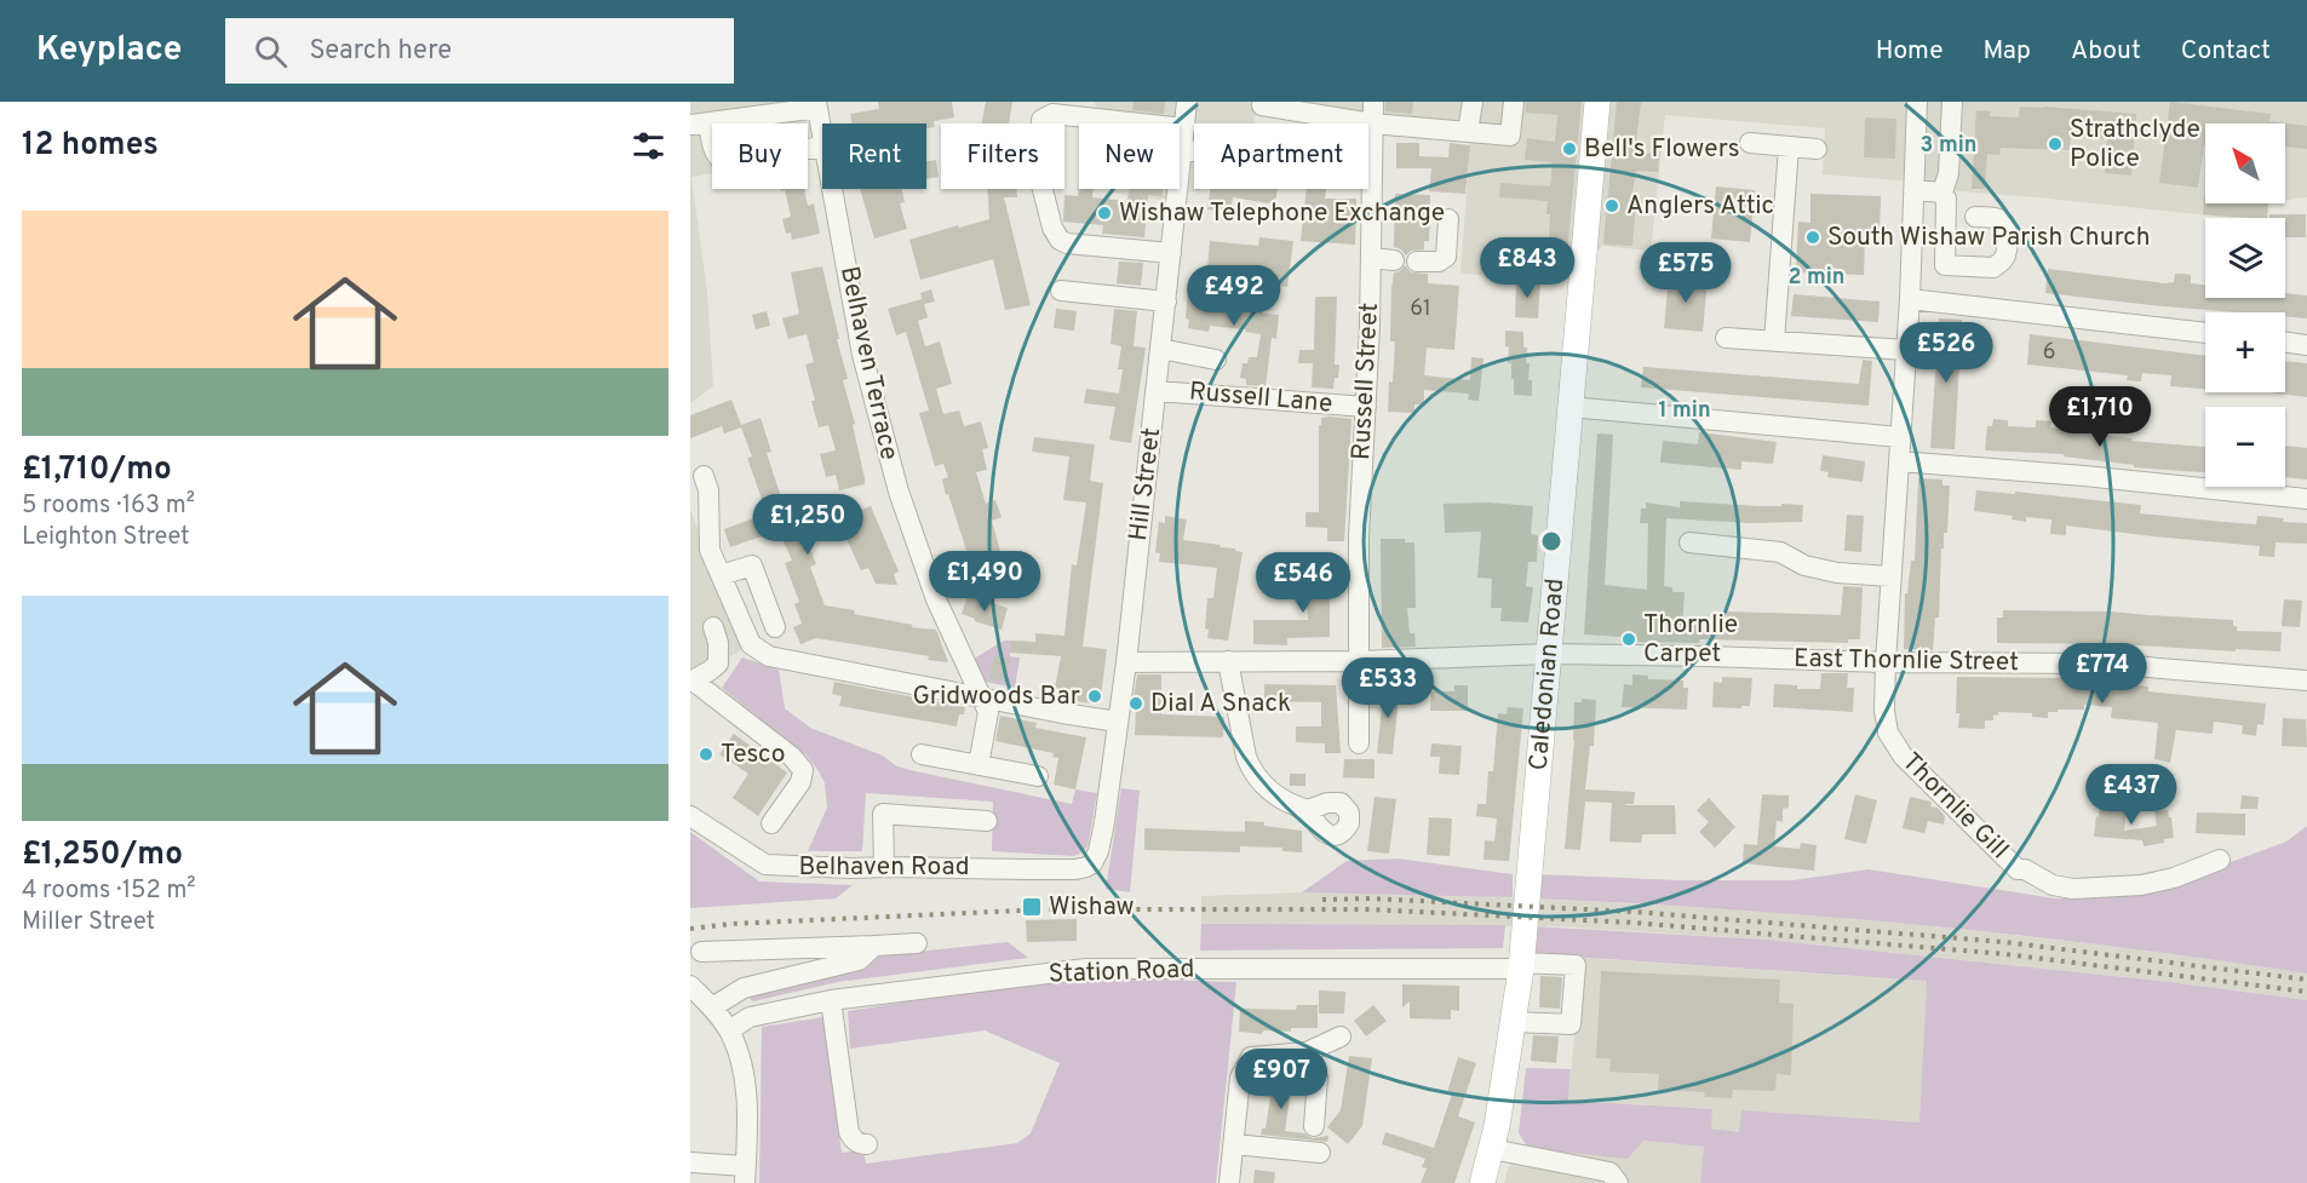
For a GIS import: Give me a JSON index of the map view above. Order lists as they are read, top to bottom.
{
  "streets": {
    "main road": ["Caledonian Road"],
    "street": [
      "Belhaven Terrace",
      "Russell Street",
      "Russell Lane",
      "Hill Street",
      "East Thornlie Street",
      "Thornlie Gill",
      "Belhaven Road",
      "Station Road"
    ]
  },
  "crossings": [
    ["Russell Street", "Russell Lane"],
    ["Russell Street", "East Thornlie Street"],
    ["Russell Lane", "Hill Street"],
    ["Hill Street", "East Thornlie Street"],
    ["Hill Street", "Belhaven Road"],
    ["East Thornlie Street", "Caledonian Road"],
    ["East Thornlie Street", "Thornlie Gill"],
    ["Caledonian Road", "Station Road"]
  ],
  "places": {
    "other": [
      "Strathclyde Police",
      "Bell's Flowers",
      "Anglers Attic",
      "Wishaw Telephone Exchange",
      "South Wishaw Parish Church",
      "Thornlie Carpet",
      "Gridwoods Bar",
      "Dial A Snack",
      "Tesco"
    ],
    "transit": ["Wishaw"]
  },
  "house_numbers": ["61", "6"],
  "north": "top left",
  "page": {
    "header": "Keyplace",
    "search": "Search here",
    "nav": [
      "Home",
      "Map",
      "About",
      "Contact"
    ],
    "heading": "12 homes",
    "map_buttons": ["+", "−"],
    "chip": [
      "Buy",
      "Rent",
      "Filters",
      "New",
      "Apartment"
    ],
    "list": [
      {
        "name": "£1,710/mo",
        "note": "5 rooms · 163 m² · Leighton Street"
      },
      {
        "name": "£1,250/mo",
        "note": "4 rooms · 152 m² · Miller Street"
      }
    ],
    "price": [
      "£843",
      "£575",
      "£492",
      "£526",
      "£1,710",
      "£1,250",
      "£1,490",
      "£546",
      "£774",
      "£533",
      "£437",
      "£907"
    ]
  },
  "rings": ["3 min", "2 min", "1 min"]
}
